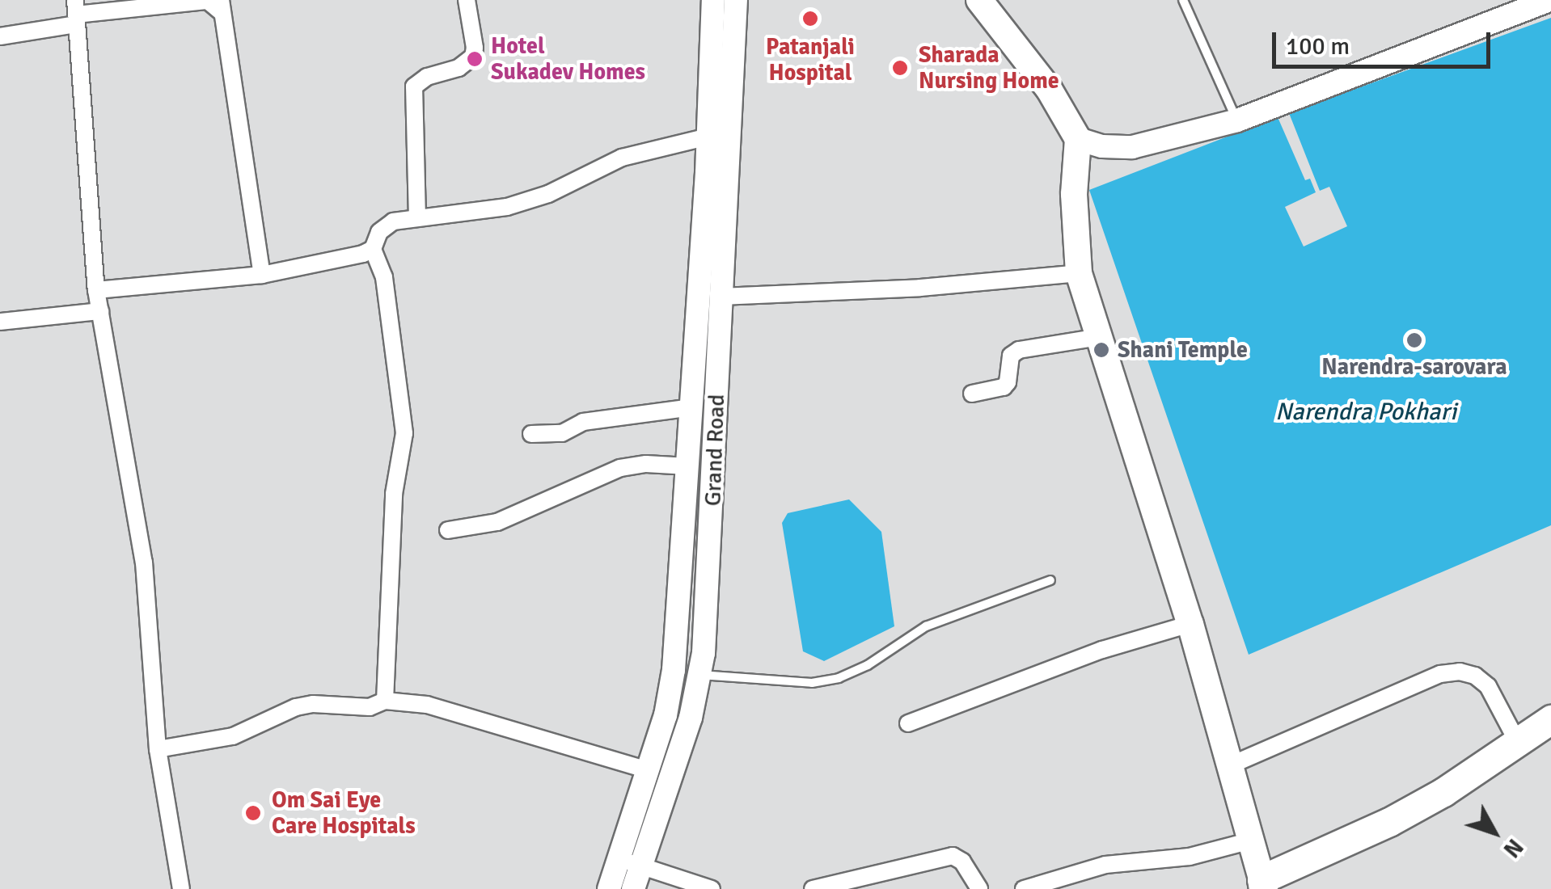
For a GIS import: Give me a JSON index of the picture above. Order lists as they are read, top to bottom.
{
  "streets": {
    "main road": ["Grand Road"]
  },
  "water": ["Narendra Pokhari"],
  "places": [
    "Patanjali Hospital",
    "Hotel Sukadev Homes",
    "Sharada Nursing Home",
    "Narendra-sarovara",
    "Shani Temple",
    "Om Sai Eye Care Hospitals"
  ],
  "scale_bar": "100 m",
  "north": "bottom right"
}
